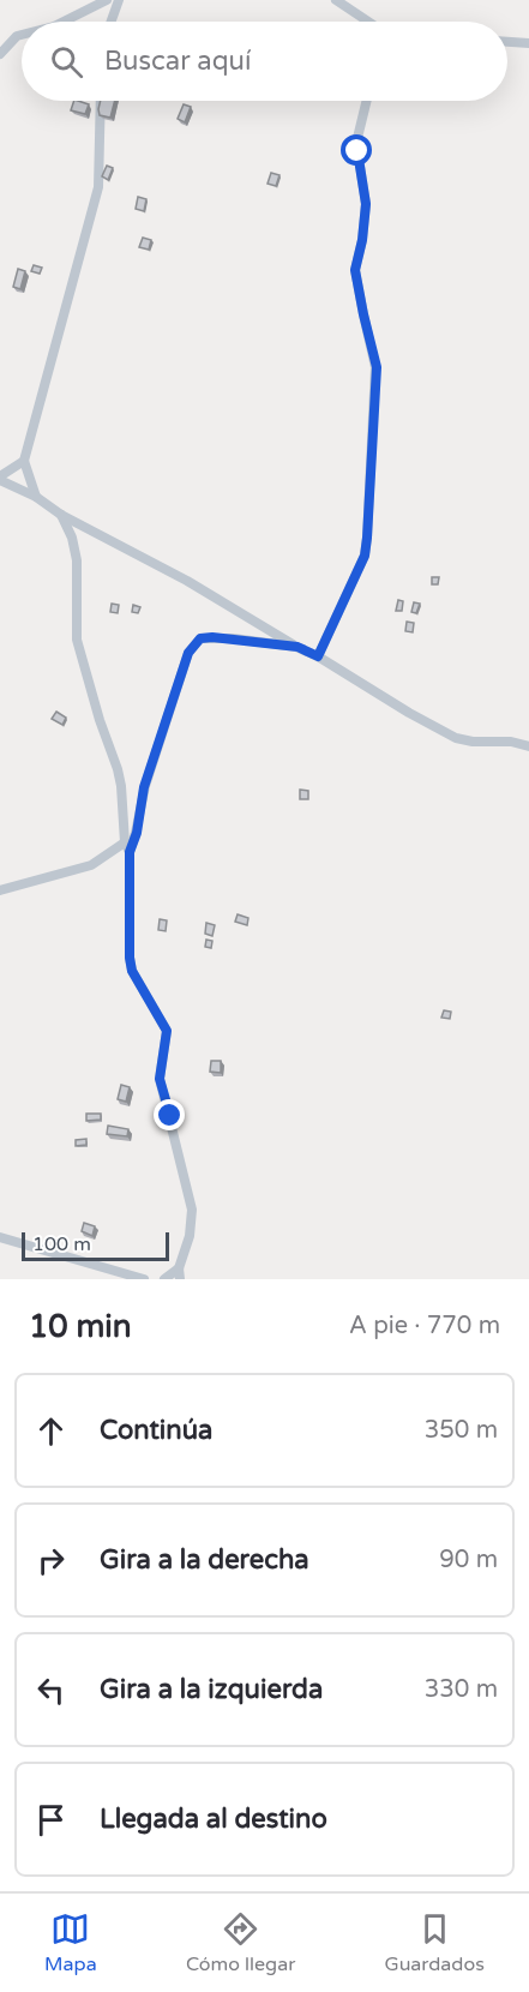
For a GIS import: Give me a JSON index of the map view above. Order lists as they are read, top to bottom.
{
  "scale_bar": "100 m",
  "page": {
    "search": "Buscar aquí",
    "scale": "100 m",
    "heading": ["10 min", "A pie · 770 m"],
    "list": [
      ["Continúa", "350 m"],
      ["Gira a la derecha", "90 m"],
      ["Gira a la izquierda", "330 m"],
      "Llegada al destino"
    ],
    "nav": ["Mapa", "Cómo llegar", "Guardados"]
  }
}
